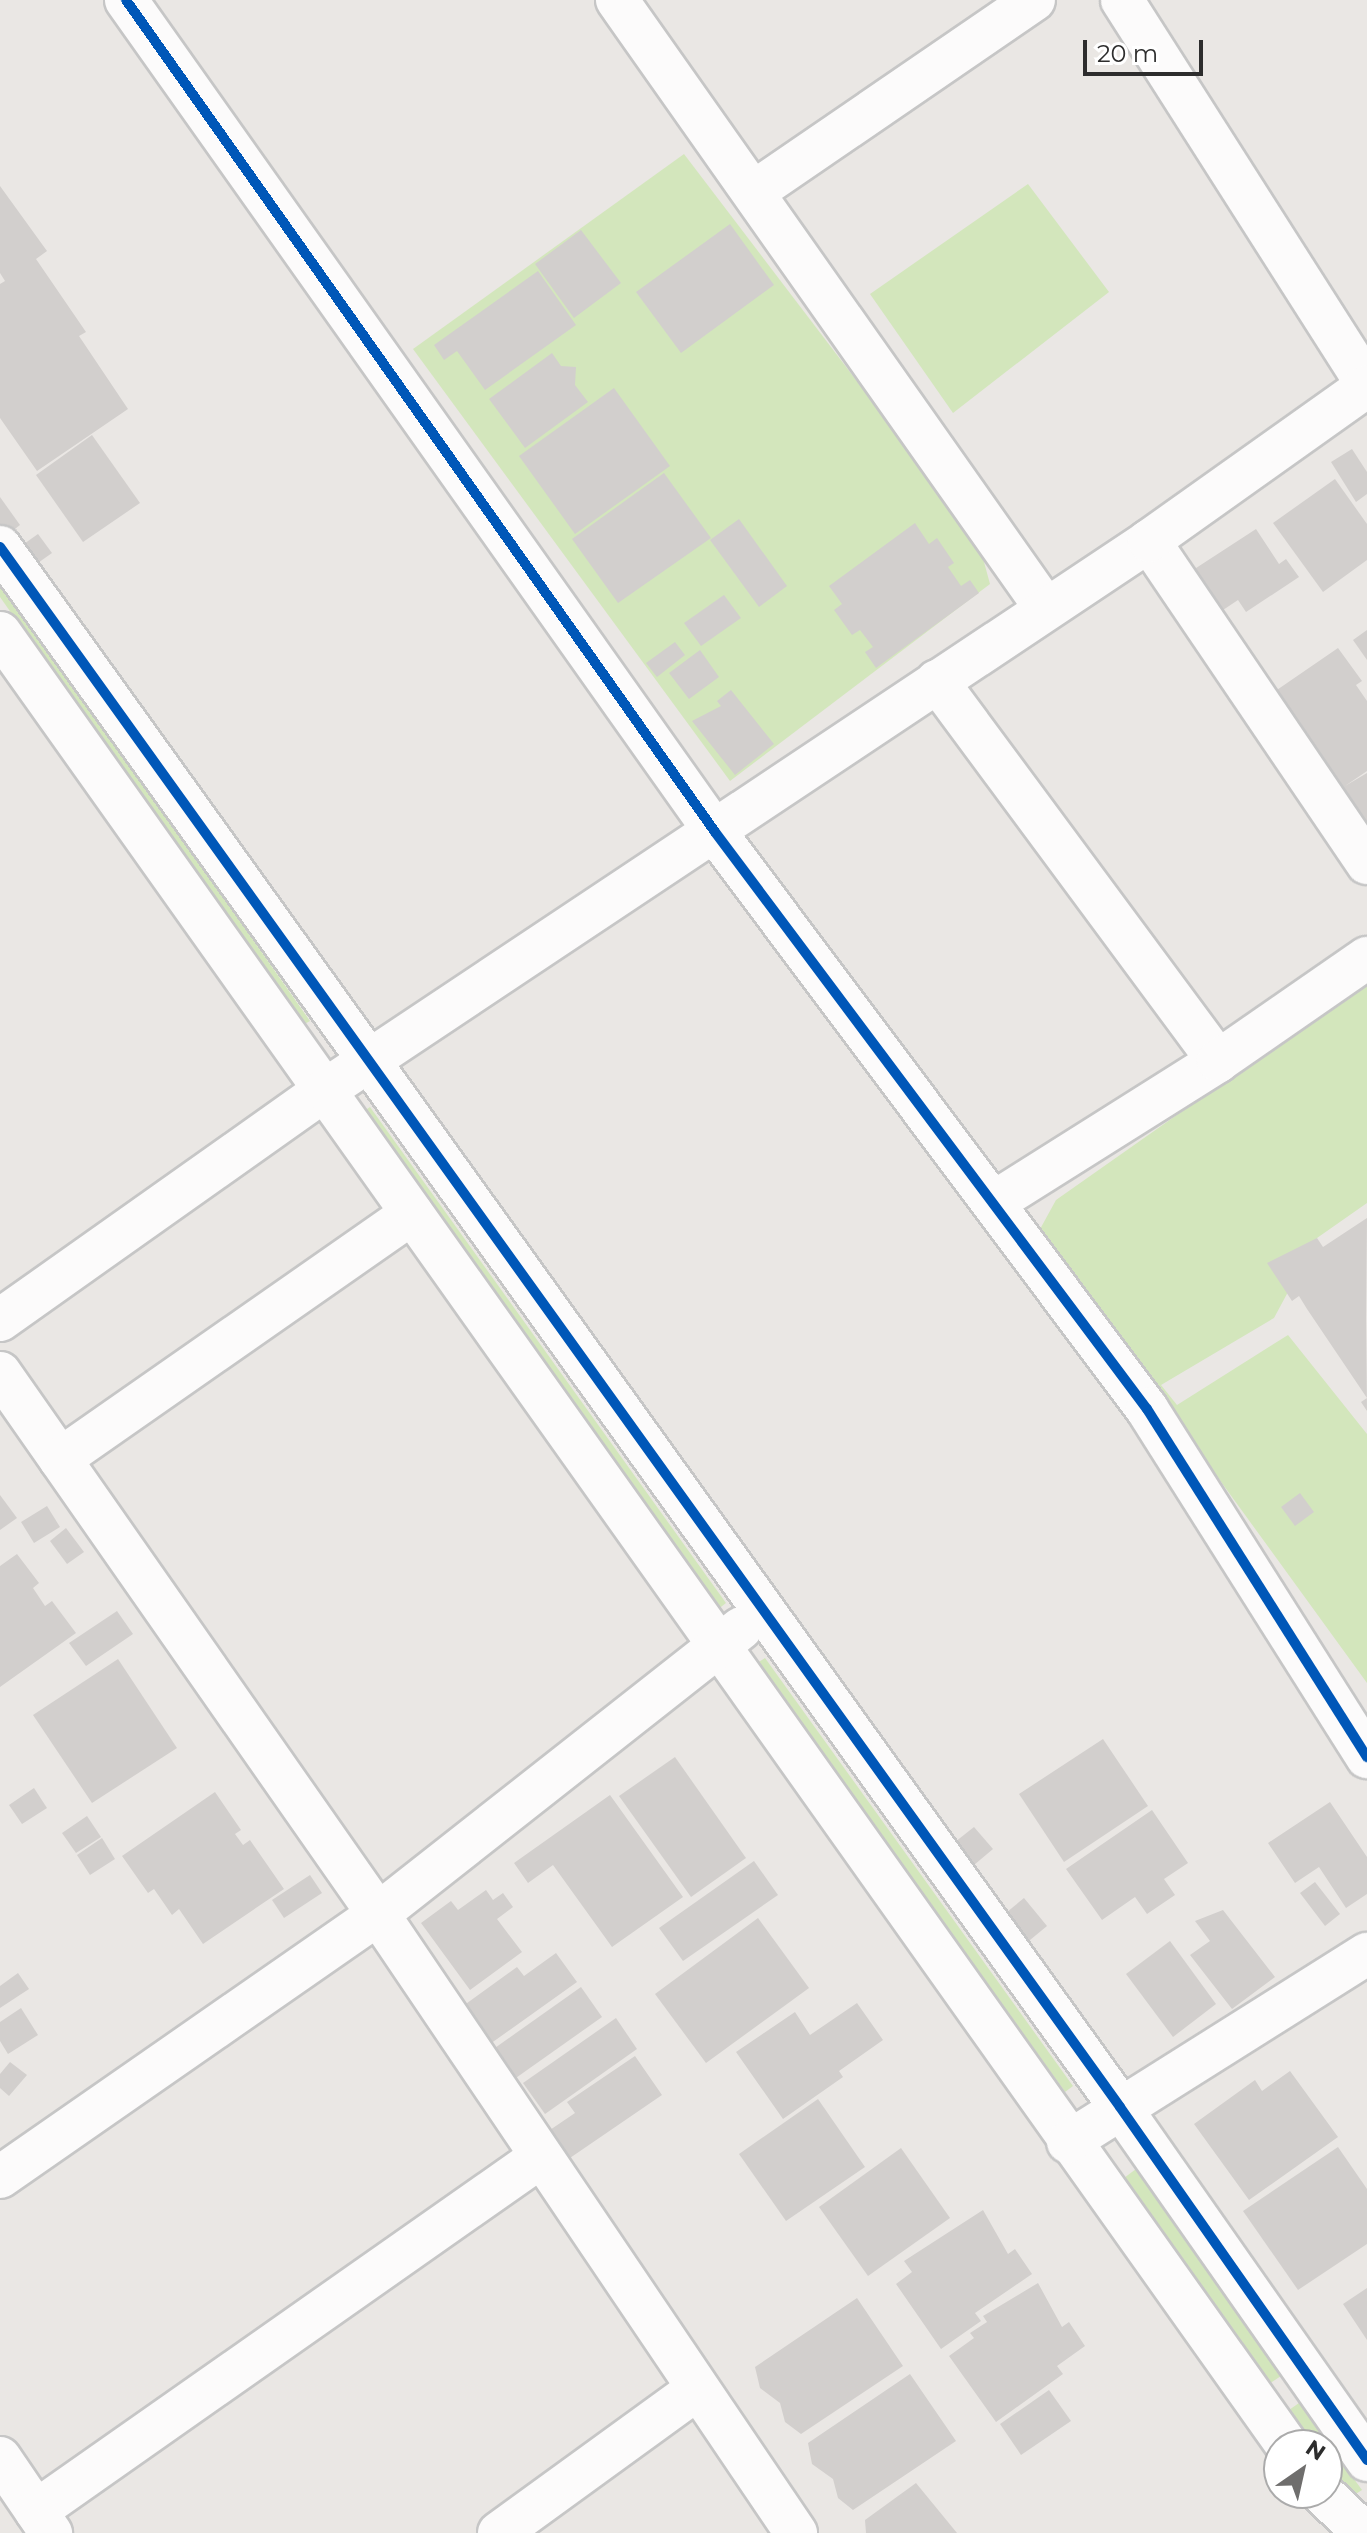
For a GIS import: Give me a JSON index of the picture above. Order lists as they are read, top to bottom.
{
  "scale_bar": "20 m",
  "north": "top right"
}
